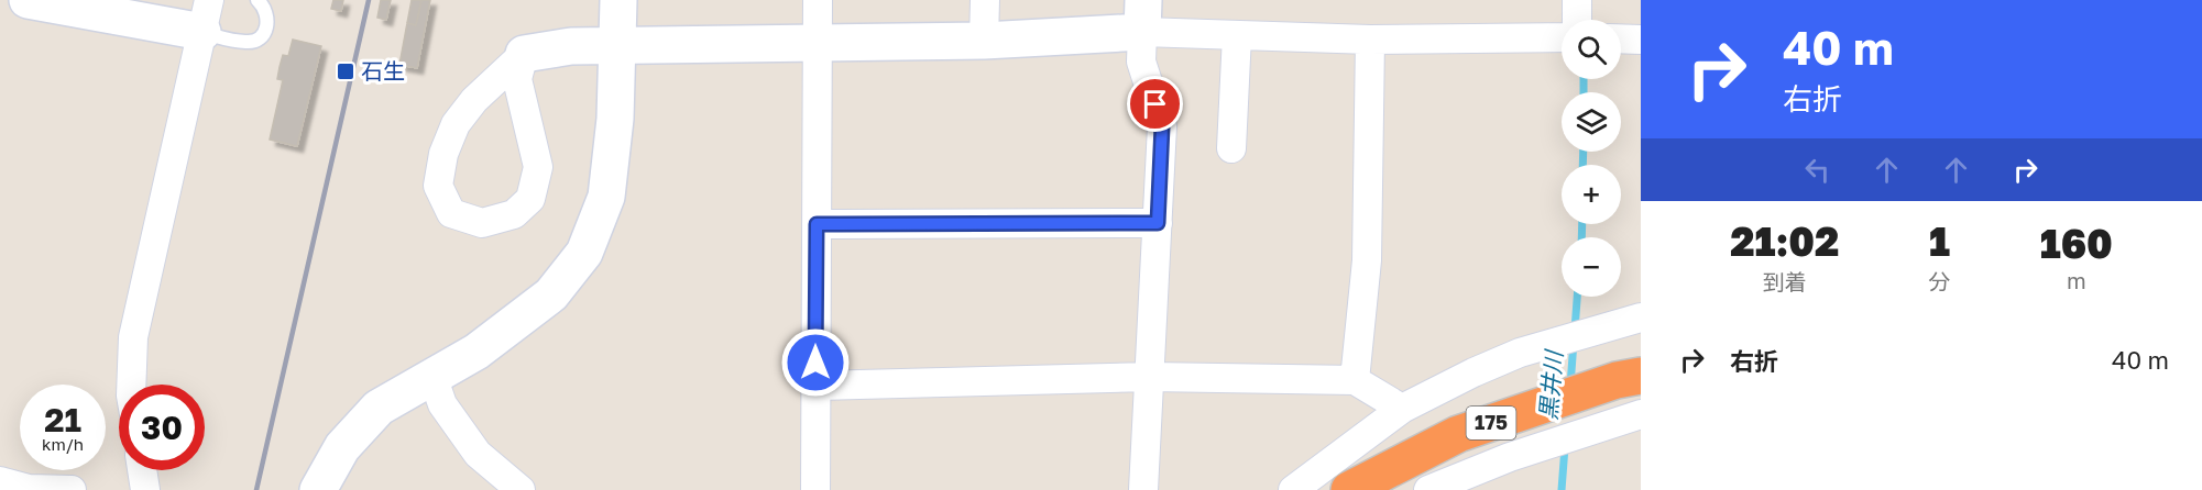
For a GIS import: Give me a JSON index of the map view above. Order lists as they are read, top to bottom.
{
  "streets": {
    "highway": ["175"]
  },
  "water": ["黒井川"],
  "places": {
    "transit": ["石生"]
  },
  "page": {
    "turn": ["40 m", "右折"],
    "map_buttons": ["+", "−"],
    "eta": [
      "21:02",
      "到着",
      "1",
      "分",
      "160",
      "m"
    ],
    "list": [
      {
        "name": "右折",
        "value": "40 m"
      }
    ],
    "speed": "21 km/h",
    "limit": "30"
  }
}
